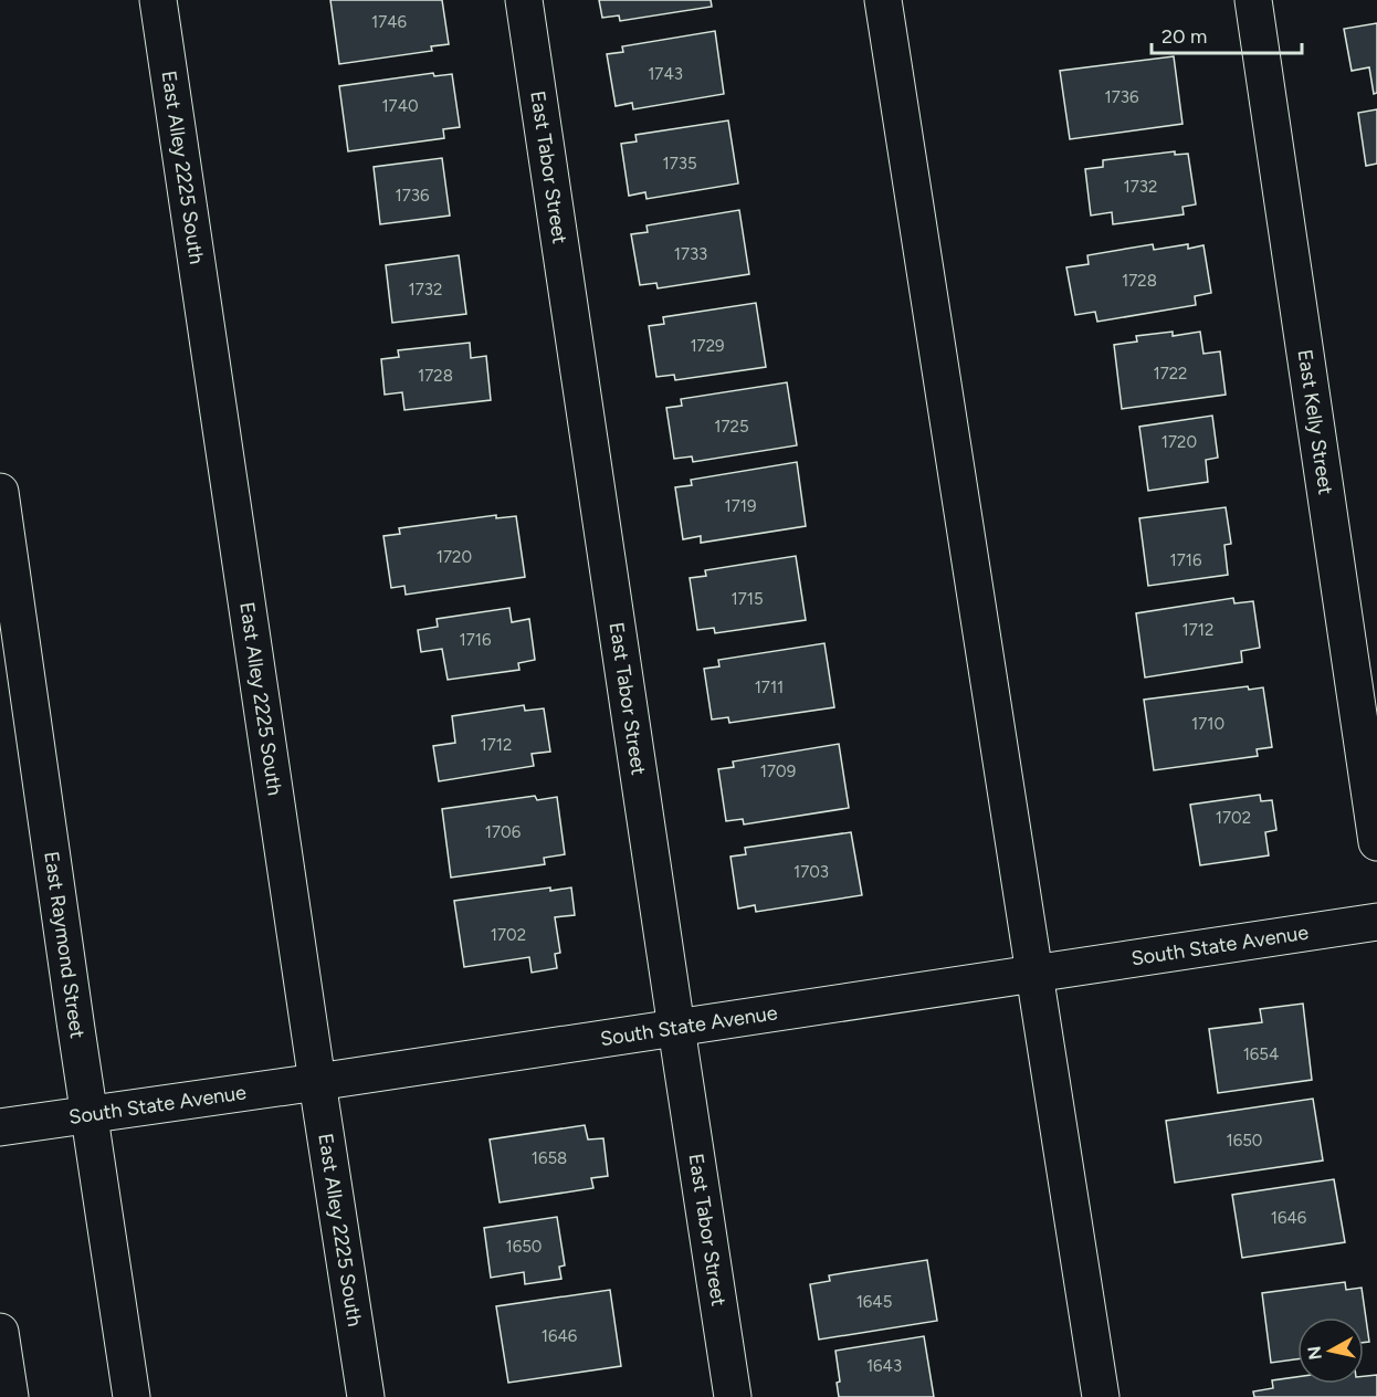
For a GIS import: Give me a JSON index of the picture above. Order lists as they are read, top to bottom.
{
  "streets": {
    "street": [
      "East Alley 2225 South",
      "East Tabor Street",
      "East Kelly Street",
      "East Raymond Street",
      "South State Avenue"
    ]
  },
  "crossings": [
    ["East Alley 2225 South", "South State Avenue"],
    ["East Tabor Street", "South State Avenue"],
    ["East Raymond Street", "South State Avenue"]
  ],
  "house_numbers": [
    "1746",
    "1743",
    "1736",
    "1740",
    "1735",
    "1732",
    "1736",
    "1733",
    "1728",
    "1732",
    "1729",
    "1722",
    "1728",
    "1725",
    "1720",
    "1719",
    "1720",
    "1716",
    "1715",
    "1712",
    "1716",
    "1711",
    "1710",
    "1712",
    "1709",
    "1702",
    "1706",
    "1703",
    "1702",
    "1654",
    "1650",
    "1658",
    "1646",
    "1650",
    "1645",
    "1646",
    "1643"
  ],
  "scale_bar": "20 m",
  "north": "left"
}
